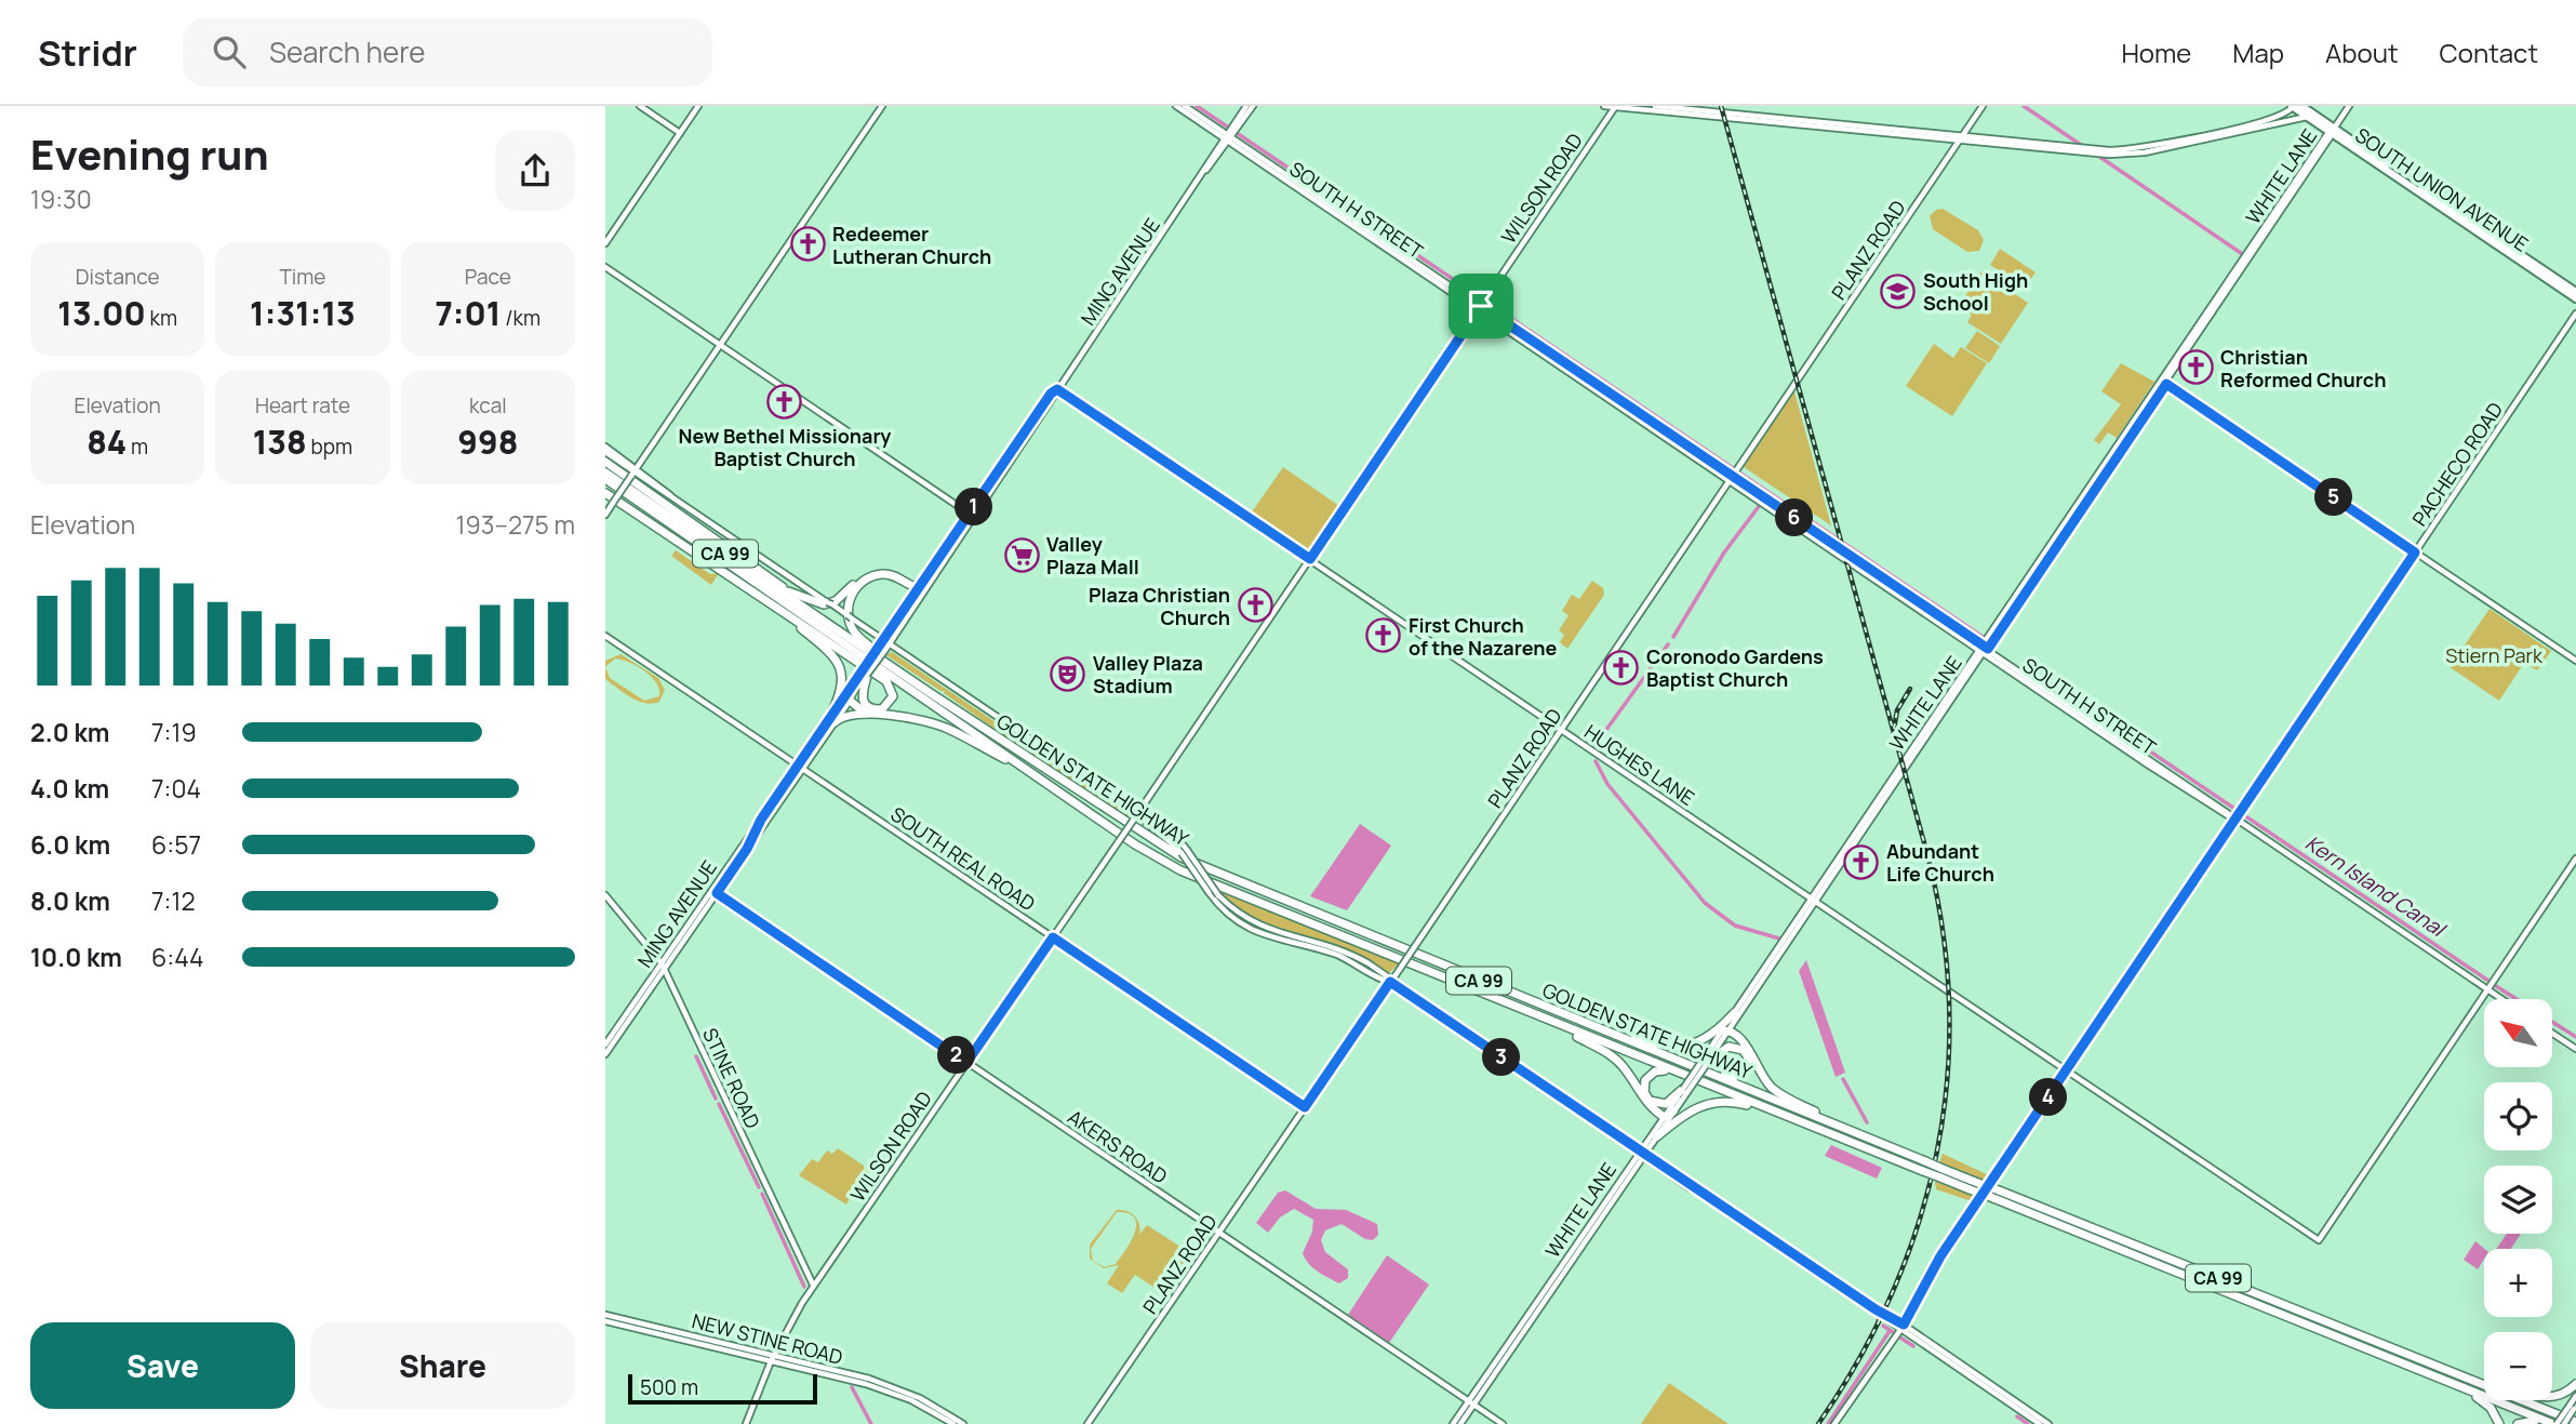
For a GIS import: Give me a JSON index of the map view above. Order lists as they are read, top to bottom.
{
  "streets": {
    "highway": ["CA 99", "GOLDEN STATE HIGHWAY"],
    "main road": ["SOUTH UNION AVENUE"],
    "street": [
      "WHITE LANE",
      "WILSON ROAD",
      "SOUTH H STREET",
      "PLANZ ROAD",
      "MING AVENUE",
      "PACHECO ROAD",
      "HUGHES LANE",
      "SOUTH REAL ROAD",
      "STINE ROAD",
      "AKERS ROAD",
      "NEW STINE ROAD"
    ]
  },
  "crossings": [
    ["WHITE LANE", "SOUTH UNION AVENUE"],
    ["WHITE LANE", "SOUTH H STREET"],
    ["WHITE LANE", "HUGHES LANE"],
    ["WHITE LANE", "AKERS ROAD"],
    ["WILSON ROAD", "SOUTH H STREET"],
    ["WILSON ROAD", "HUGHES LANE"],
    ["WILSON ROAD", "SOUTH REAL ROAD"],
    ["WILSON ROAD", "STINE ROAD"],
    ["WILSON ROAD", "AKERS ROAD"],
    ["WILSON ROAD", "NEW STINE ROAD"],
    ["SOUTH H STREET", "PLANZ ROAD"],
    ["SOUTH H STREET", "MING AVENUE"],
    ["SOUTH H STREET", "PACHECO ROAD"],
    ["SOUTH H STREET", "HUGHES LANE"],
    ["PLANZ ROAD", "HUGHES LANE"],
    ["PLANZ ROAD", "SOUTH REAL ROAD"],
    ["PLANZ ROAD", "AKERS ROAD"],
    ["MING AVENUE", "HUGHES LANE"],
    ["MING AVENUE", "SOUTH REAL ROAD"],
    ["MING AVENUE", "STINE ROAD"],
    ["MING AVENUE", "AKERS ROAD"],
    ["PACHECO ROAD", "HUGHES LANE"]
  ],
  "water": ["Kern Island Canal"],
  "parks": ["Stiern Park"],
  "places": {
    "church": [
      "Redeemer Lutheran Church",
      "Christian Reformed Church",
      "New Bethel Missionary Baptist Church",
      "Plaza Christian Church",
      "First Church of the Nazarene",
      "Coronodo Gardens Baptist Church",
      "Abundant Life Church"
    ],
    "school or university": ["South High School"],
    "supermarket": ["Valley Plaza Mall"],
    "theatre": ["Valley Plaza Stadium"]
  },
  "scale_bar": "500 m",
  "north": "top left",
  "page": {
    "header": "Stridr",
    "search": "Search here",
    "nav": [
      "Home",
      "Map",
      "About",
      "Contact"
    ],
    "heading": ["Evening run", "19:30"],
    "stats": [
      ["Distance", "13.00 km"],
      ["Time", "1:31:13"],
      ["Pace", "7:01 /km"],
      ["Elevation", "84 m"],
      ["Heart rate", "138 bpm"],
      ["kcal", "998"]
    ],
    "pins": [
      "5",
      "1",
      "6",
      "2",
      "3",
      "4"
    ],
    "chart": ["Elevation", "193–275 m"],
    "list": [
      {
        "name": "2.0 km",
        "note": "7:19"
      },
      {
        "name": "4.0 km",
        "note": "7:04"
      },
      {
        "name": "6.0 km",
        "note": "6:57"
      },
      {
        "name": "8.0 km",
        "note": "7:12"
      },
      {
        "name": "10.0 km",
        "note": "6:44"
      }
    ],
    "map_buttons": ["+", "−"],
    "buttons": ["Save", "Share"],
    "scale": "500 m"
  }
}
